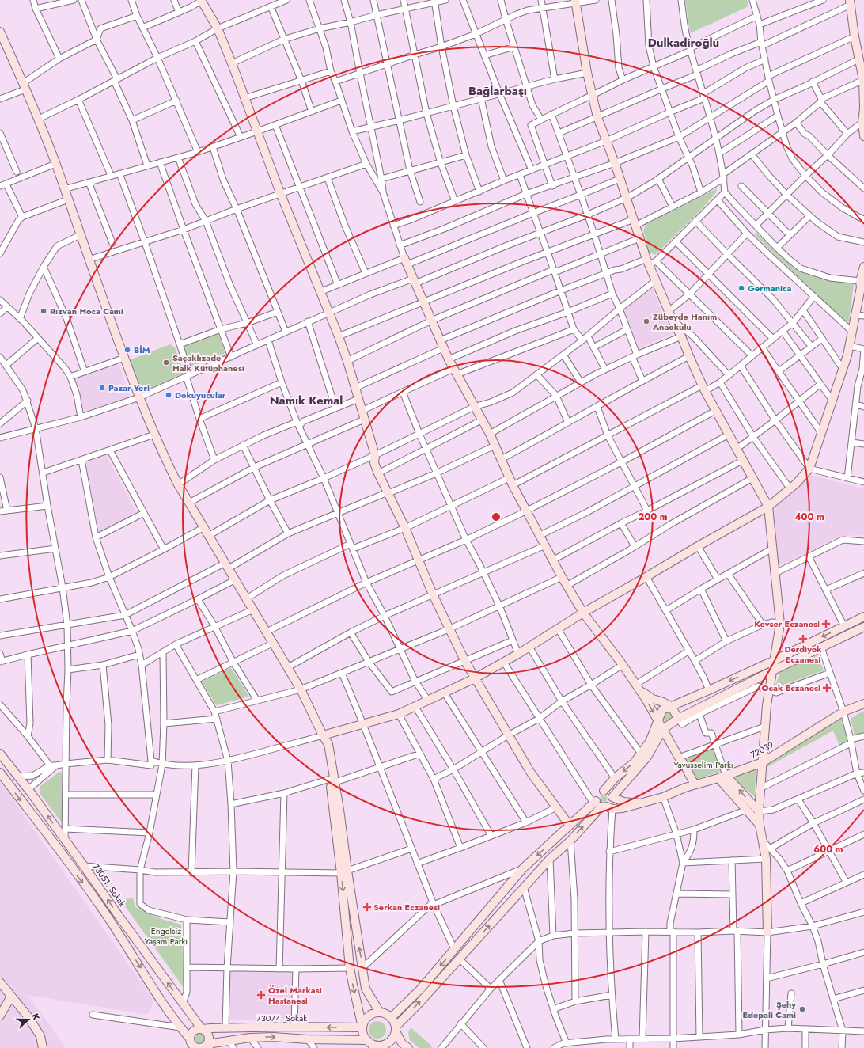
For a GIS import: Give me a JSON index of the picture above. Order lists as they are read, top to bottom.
{
  "streets": {
    "main road": ["72039", "73051. Sokak", "73074. Sokak"]
  },
  "crossings": [
    ["73051. Sokak", "73074. Sokak"]
  ],
  "districts": ["Dulkadiroğlu", "Bağlarbaşı", "Namık Kemal"],
  "parks": ["Yavusselim Parkı", "Engelsiz Yaşam Parkı"],
  "places": {
    "other": [
      "Germanica",
      "Rızvan Hoca Cami",
      "Zübeyde Hanım Anaokulu",
      "BİM",
      "Saçaklızade Halk Kütüphanesi",
      "Pazar Yeri",
      "Dokuyucular",
      "Şehy Edepali Cami"
    ],
    "health": [
      "Kevser Eczanesi",
      "Derdiyok Eczanesi",
      "Ocak Eczanesi",
      "Serkan Eczanesi",
      "Özel Markasi Hastanesi"
    ]
  },
  "north": "right",
  "rings": ["200 m", "400 m", "600 m"]
}
